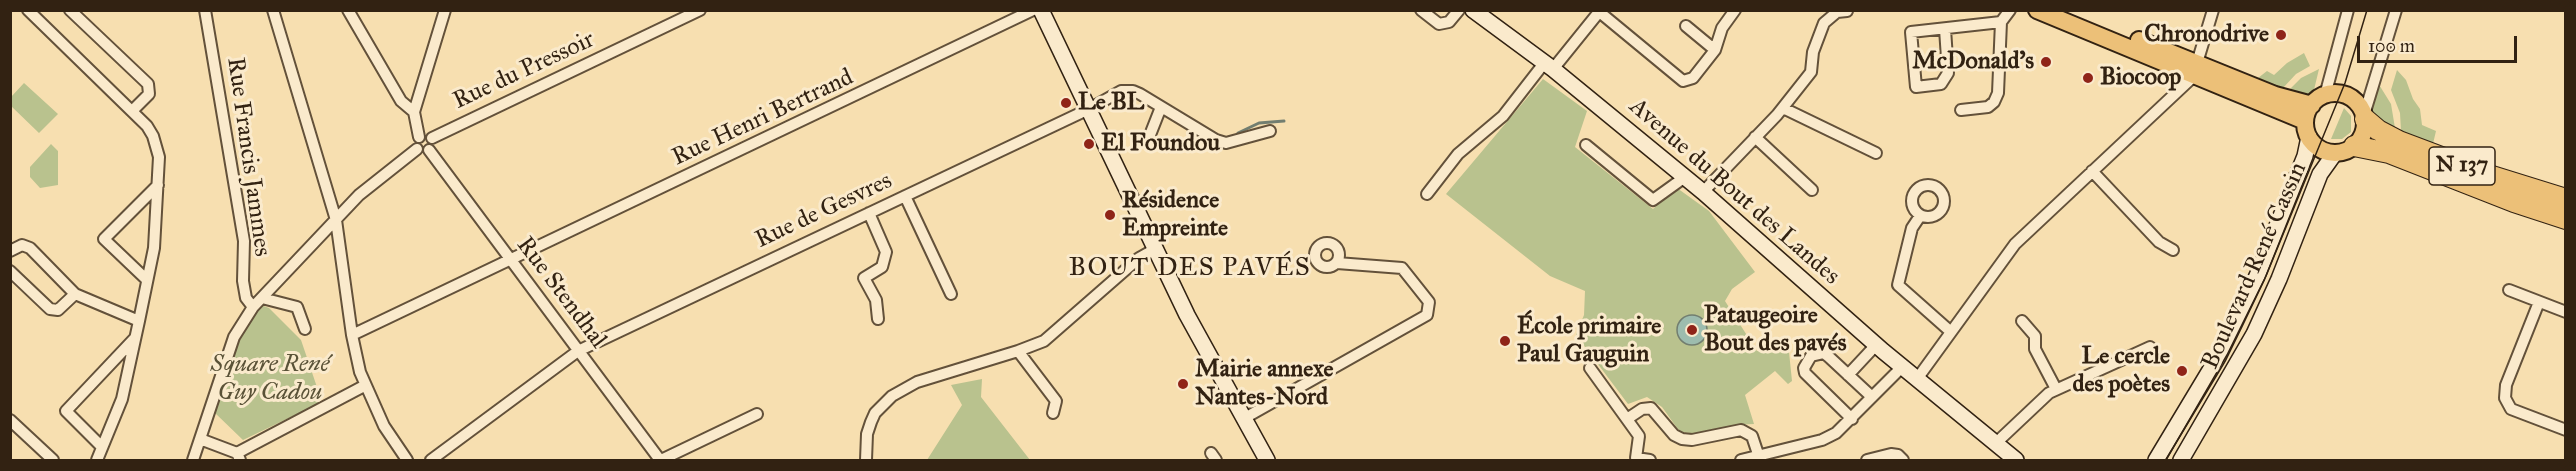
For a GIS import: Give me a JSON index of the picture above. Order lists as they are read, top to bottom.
{
  "streets": {
    "highway": ["N 137"],
    "street": [
      "Rue du Pressoir",
      "Rue Henri Bertrand",
      "Rue Francis Jammes",
      "Avenue du Bout des Landes",
      "Rue de Gesvres",
      "Boulevard René Cassin",
      "Rue Stendhal"
    ]
  },
  "crossings": [
    ["Rue du Pressoir", "Rue Stendhal"],
    ["Rue Henri Bertrand", "Rue Stendhal"],
    ["N 137", "Boulevard René Cassin"],
    ["Rue de Gesvres", "Rue Stendhal"]
  ],
  "districts": ["BOUT DES PAVÉS"],
  "parks": ["Square René Guy Cadou"],
  "places": [
    "Chronodrive",
    "McDonald's",
    "Biocoop",
    "Le BL",
    "El Foundou",
    "Résidence Empreinte",
    "Pataugeoire Bout des pavés",
    "École primaire Paul Gauguin",
    "Le cercle des poètes",
    "Mairie annexe Nantes-Nord"
  ],
  "scale_bar": "100 m"
}
